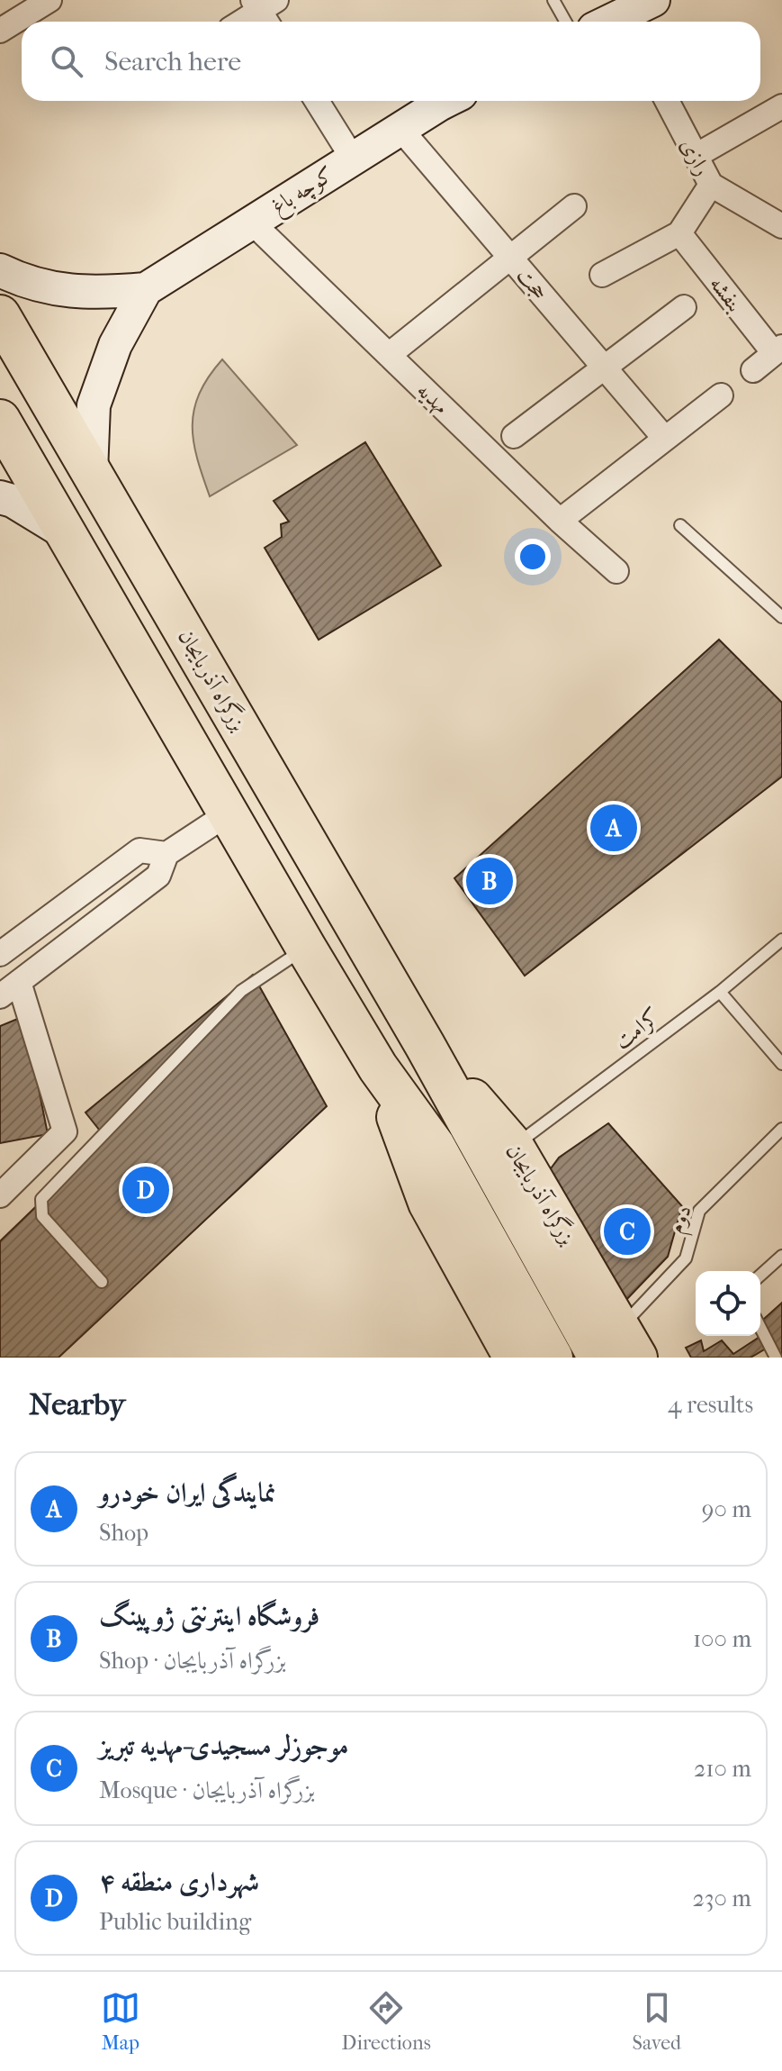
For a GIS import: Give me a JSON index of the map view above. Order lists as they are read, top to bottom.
{
  "streets": {
    "highway": ["بزرگراه آذربایجان"],
    "main road": ["کوچه باغ"],
    "street": [
      "رازی",
      "حجت",
      "بنفشه",
      "مهدیه"
    ],
    "lane": ["کرامت", "دوم"]
  },
  "crossings": [
    ["کوچه باغ", "حجت"],
    ["کوچه باغ", "مهدیه"],
    ["بزرگراه آذربایجان", "کرامت"],
    ["بزرگراه آذربایجان", "دوم"]
  ],
  "page": {
    "search": "Search here",
    "pins": [
      "A",
      "B",
      "D",
      "C"
    ],
    "heading": ["Nearby", "4 results"],
    "list": [
      {
        "mark": "A",
        "name": "نمایندگی ایران خودرو",
        "note": "Shop",
        "value": "90 m"
      },
      {
        "mark": "B",
        "name": "فروشگاه اینترنتی ژوپینگ",
        "note": "Shop · بزرگراه آذربایجان",
        "value": "100 m"
      },
      {
        "mark": "C",
        "name": "موجوزلر مسجیدی-مهدیه تبریز",
        "note": "Mosque · بزرگراه آذربایجان",
        "value": "210 m"
      },
      {
        "mark": "D",
        "name": "شهرداری منطقه ۴",
        "note": "Public building",
        "value": "230 m"
      }
    ],
    "nav": ["Map", "Directions", "Saved"]
  }
}
